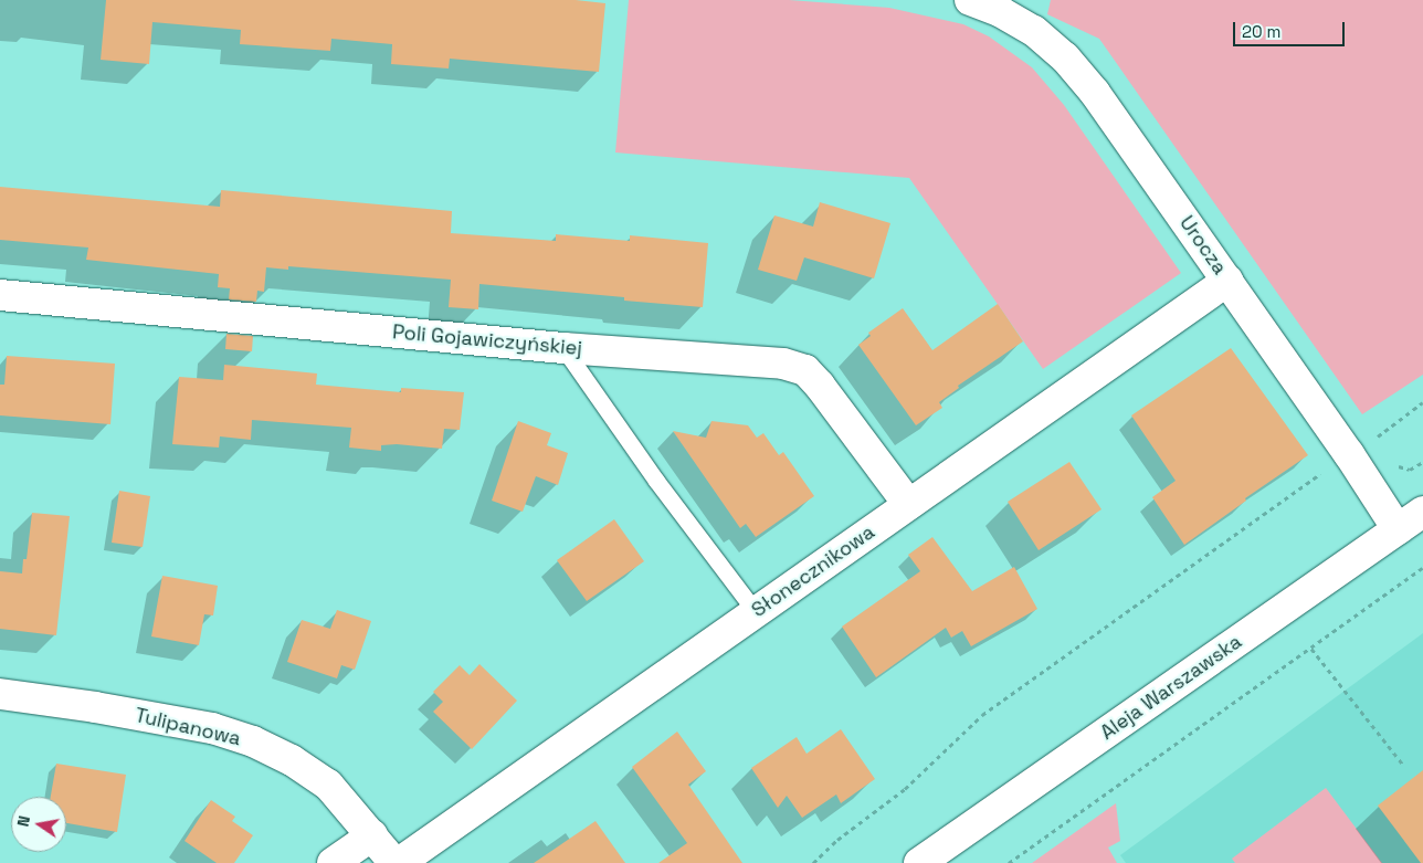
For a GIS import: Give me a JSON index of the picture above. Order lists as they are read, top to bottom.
{
  "streets": {
    "street": [
      "Urocza",
      "Poli Gojawiczyńskiej",
      "Słonecznikowa",
      "Aleja Warszawska",
      "Tulipanowa"
    ]
  },
  "crossings": [
    ["Urocza", "Słonecznikowa"],
    ["Urocza", "Aleja Warszawska"],
    ["Poli Gojawiczyńskiej", "Słonecznikowa"]
  ],
  "scale_bar": "20 m",
  "north": "left"
}
